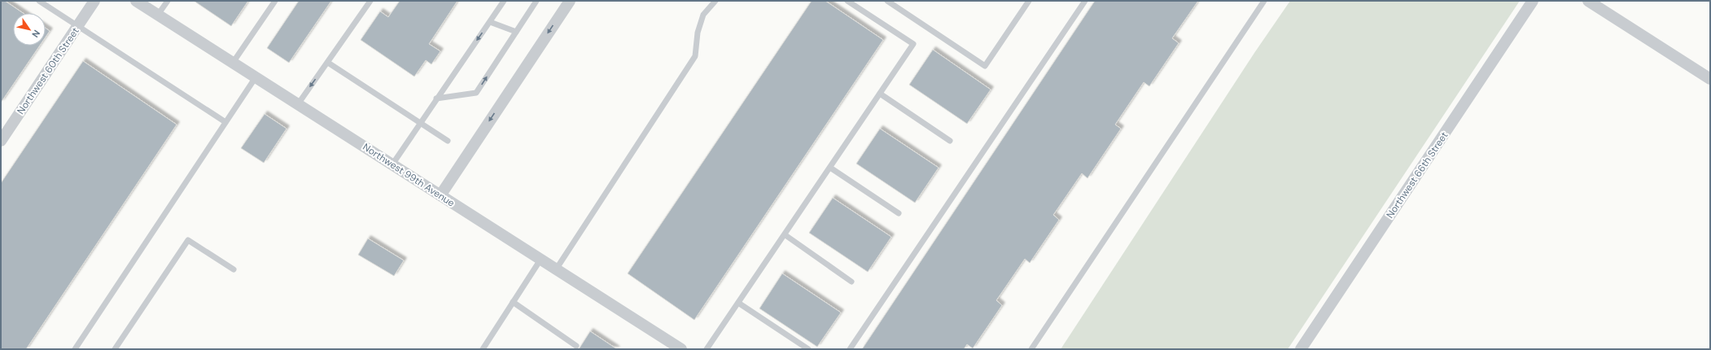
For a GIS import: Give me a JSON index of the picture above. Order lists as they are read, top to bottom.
{
  "streets": {
    "street": ["Northwest 60th Street", "Northwest 99th Avenue", "Northwest 66th Street"]
  },
  "north": "bottom right"
}
